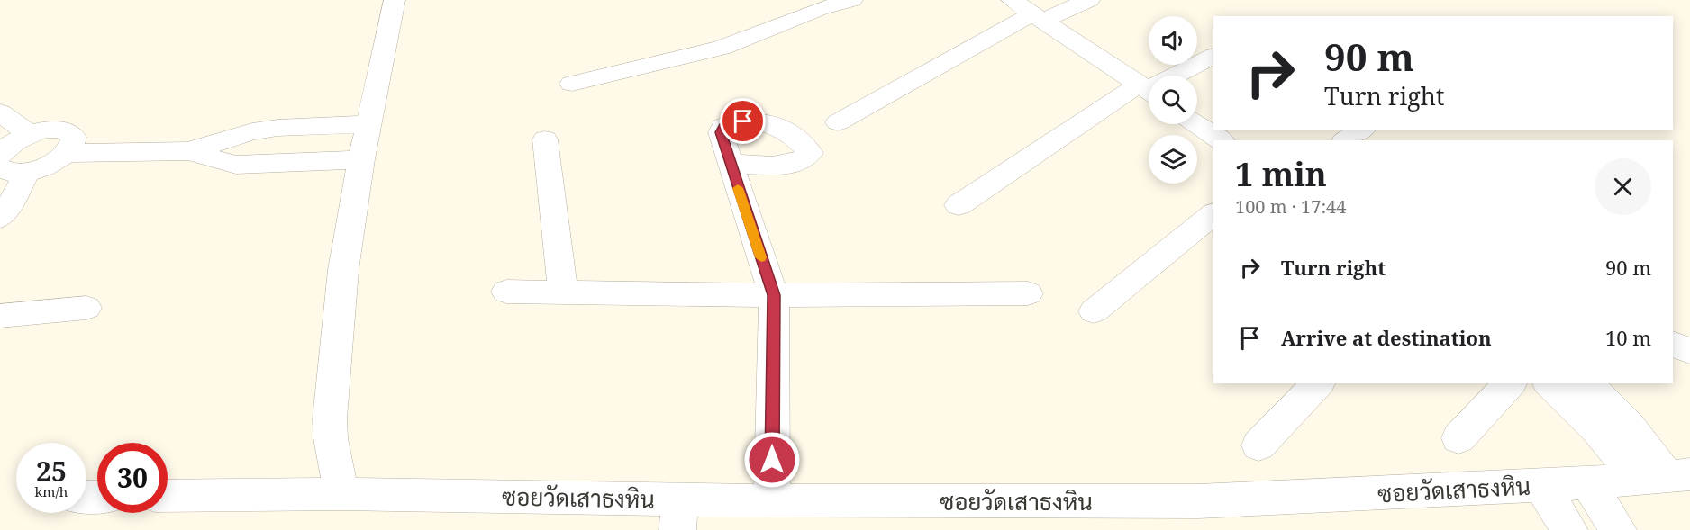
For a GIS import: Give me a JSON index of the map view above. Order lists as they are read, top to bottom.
{
  "streets": {
    "street": ["ซอยวัดเสาธงหิน"]
  },
  "page": {
    "turn": ["90 m", "Turn right"],
    "heading": ["1 min", "100 m · 17:44"],
    "list": [
      {
        "name": "Turn right",
        "value": "90 m"
      },
      {
        "name": "Arrive at destination",
        "value": "10 m"
      }
    ],
    "speed": "25 km/h",
    "limit": "30"
  }
}
